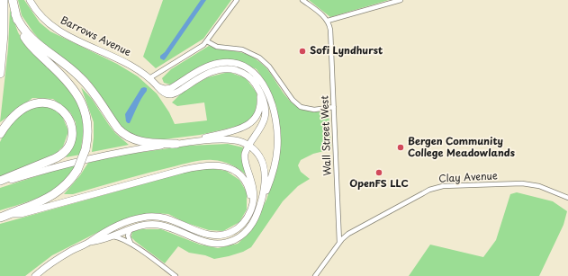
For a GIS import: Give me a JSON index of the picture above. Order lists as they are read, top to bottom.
{
  "streets": {
    "main road": ["Barrows Avenue"],
    "street": ["Wall Street West", "Clay Avenue"]
  },
  "crossings": [
    ["Wall Street West", "Clay Avenue"]
  ],
  "places": ["Sofi Lyndhurst", "Bergen Community College Meadowlands", "OpenFS LLC"]
}
